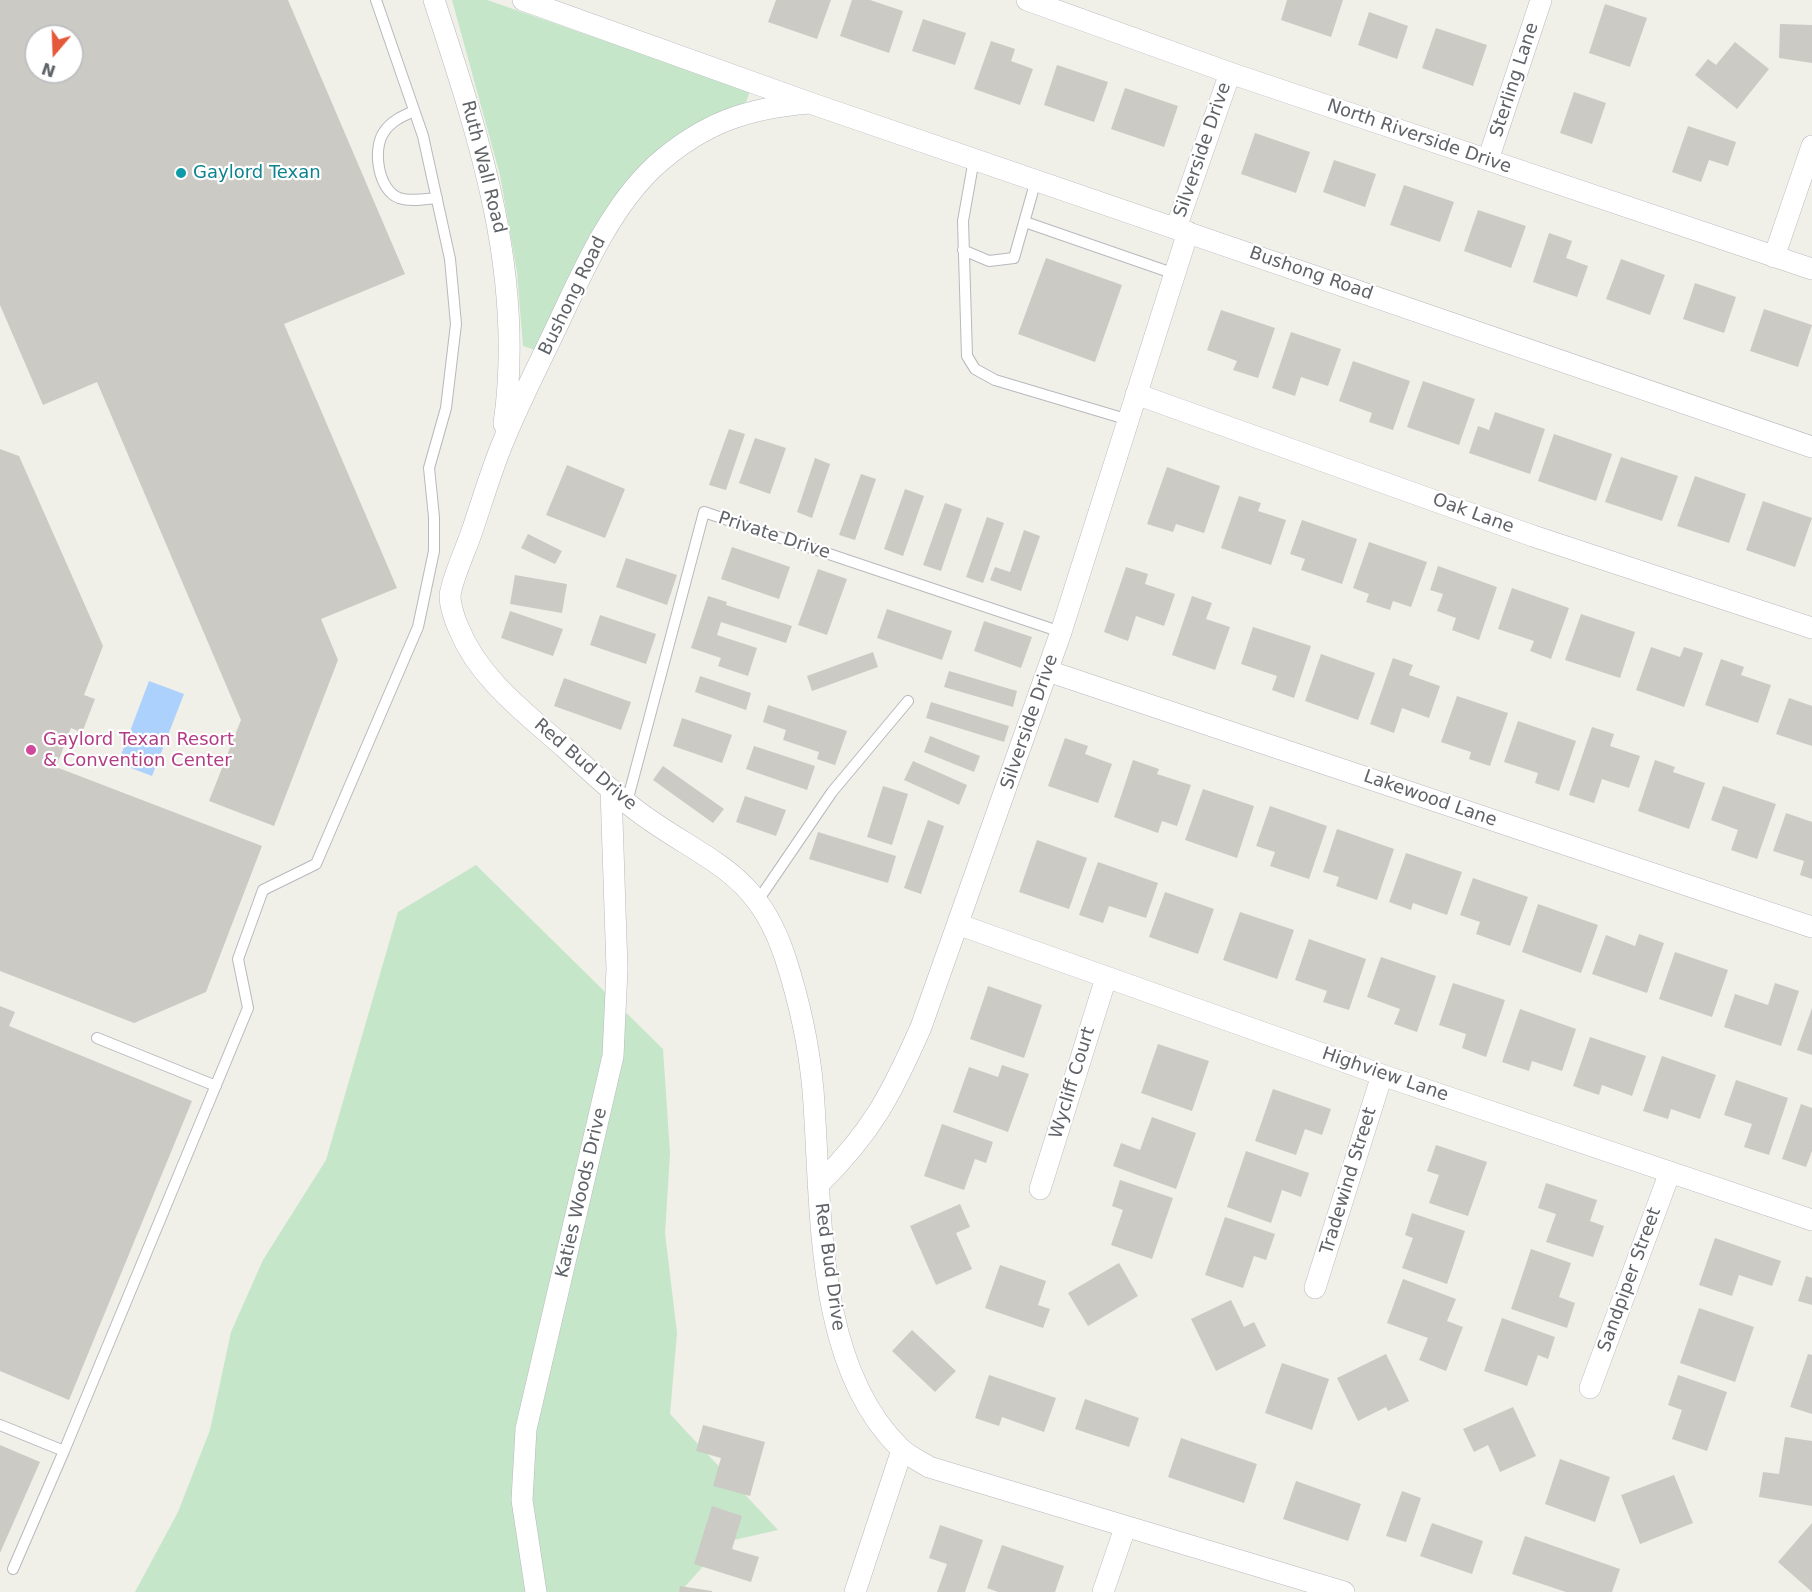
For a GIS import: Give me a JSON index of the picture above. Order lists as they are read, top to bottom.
{
  "streets": {
    "street": [
      "Sterling Lane",
      "North Riverside Drive",
      "Silverside Drive",
      "Ruth Wall Road",
      "Bushong Road",
      "Oak Lane",
      "Red Bud Drive",
      "Lakewood Lane",
      "Highview Lane",
      "Wycliff Court",
      "Tradewind Street",
      "Katies Woods Drive",
      "Sandpiper Street"
    ],
    "lane": ["Private Drive"]
  },
  "crossings": [
    ["Sterling Lane", "North Riverside Drive"],
    ["North Riverside Drive", "Silverside Drive"],
    ["Silverside Drive", "Bushong Road"],
    ["Silverside Drive", "Oak Lane"],
    ["Silverside Drive", "Private Drive"],
    ["Silverside Drive", "Red Bud Drive"],
    ["Silverside Drive", "Lakewood Lane"],
    ["Silverside Drive", "Highview Lane"],
    ["Ruth Wall Road", "Bushong Road"],
    ["Bushong Road", "Red Bud Drive"],
    ["Private Drive", "Red Bud Drive"],
    ["Private Drive", "Katies Woods Drive"],
    ["Red Bud Drive", "Katies Woods Drive"],
    ["Highview Lane", "Wycliff Court"],
    ["Highview Lane", "Tradewind Street"],
    ["Highview Lane", "Sandpiper Street"]
  ],
  "places": ["Gaylord Texan", "Gaylord Texan Resort & Convention Center"],
  "north": "bottom"
}
